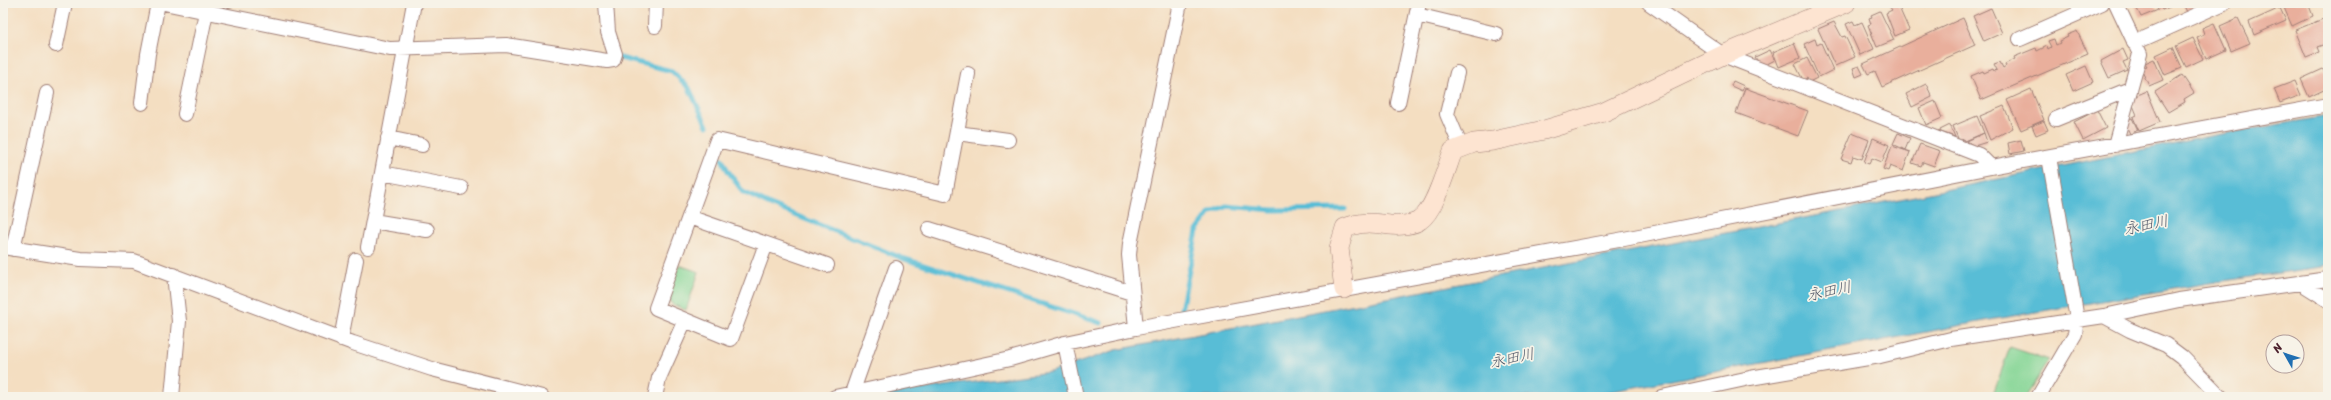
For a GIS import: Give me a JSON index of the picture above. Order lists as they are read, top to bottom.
{
  "water": ["永田川"],
  "north": "top left"
}
